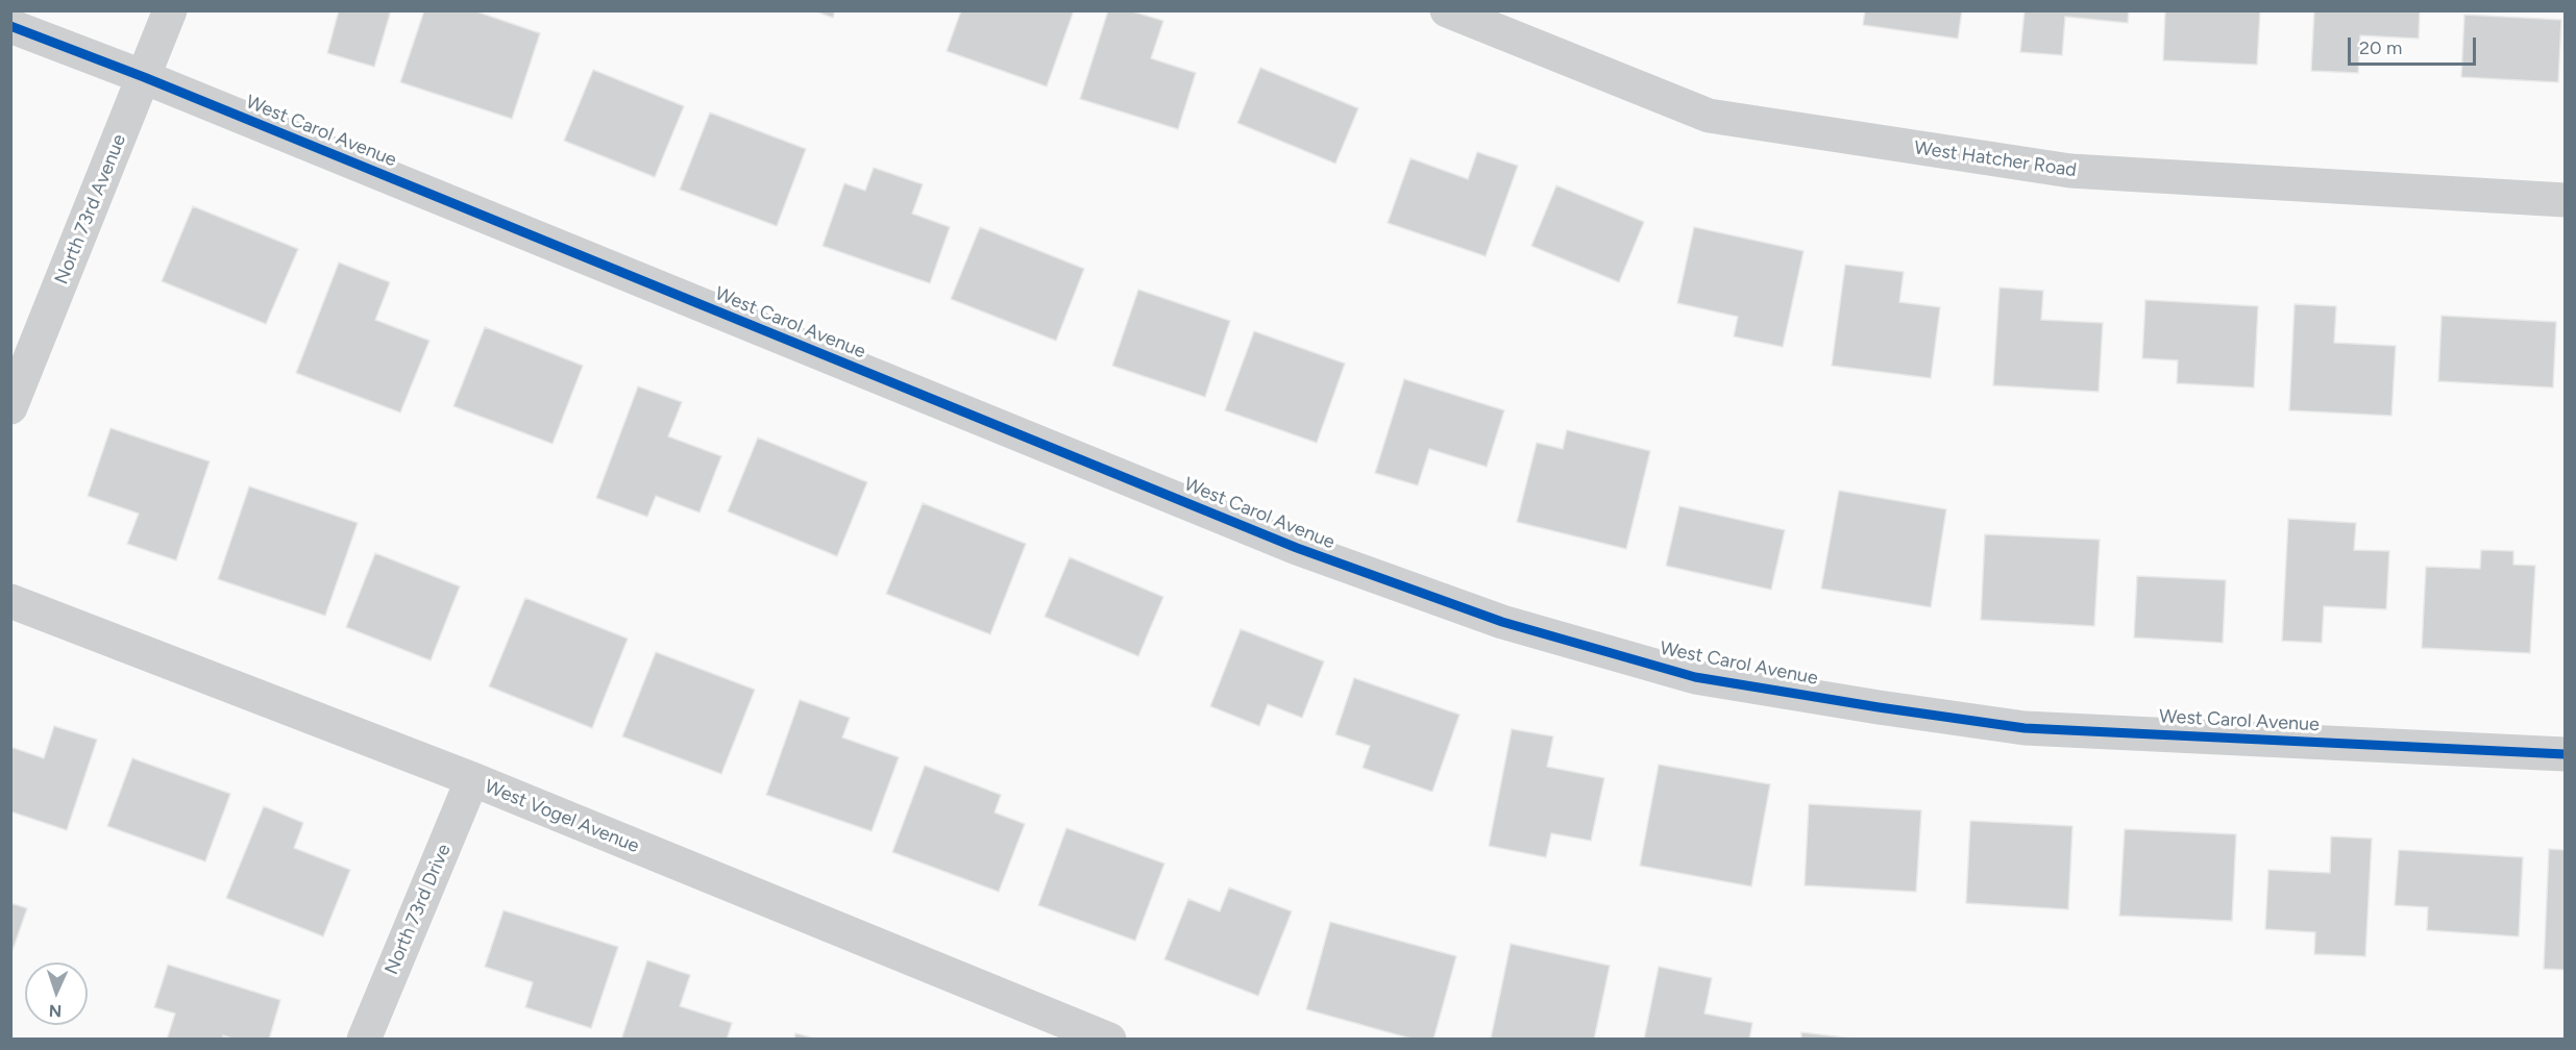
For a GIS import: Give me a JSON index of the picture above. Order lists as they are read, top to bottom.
{
  "streets": {
    "street": [
      "West Carol Avenue",
      "West Hatcher Road",
      "North 73rd Avenue",
      "West Vogel Avenue",
      "North 73rd Drive"
    ]
  },
  "crossings": [
    ["West Carol Avenue", "North 73rd Avenue"],
    ["West Vogel Avenue", "North 73rd Drive"]
  ],
  "scale_bar": "20 m",
  "north": "bottom"
}
